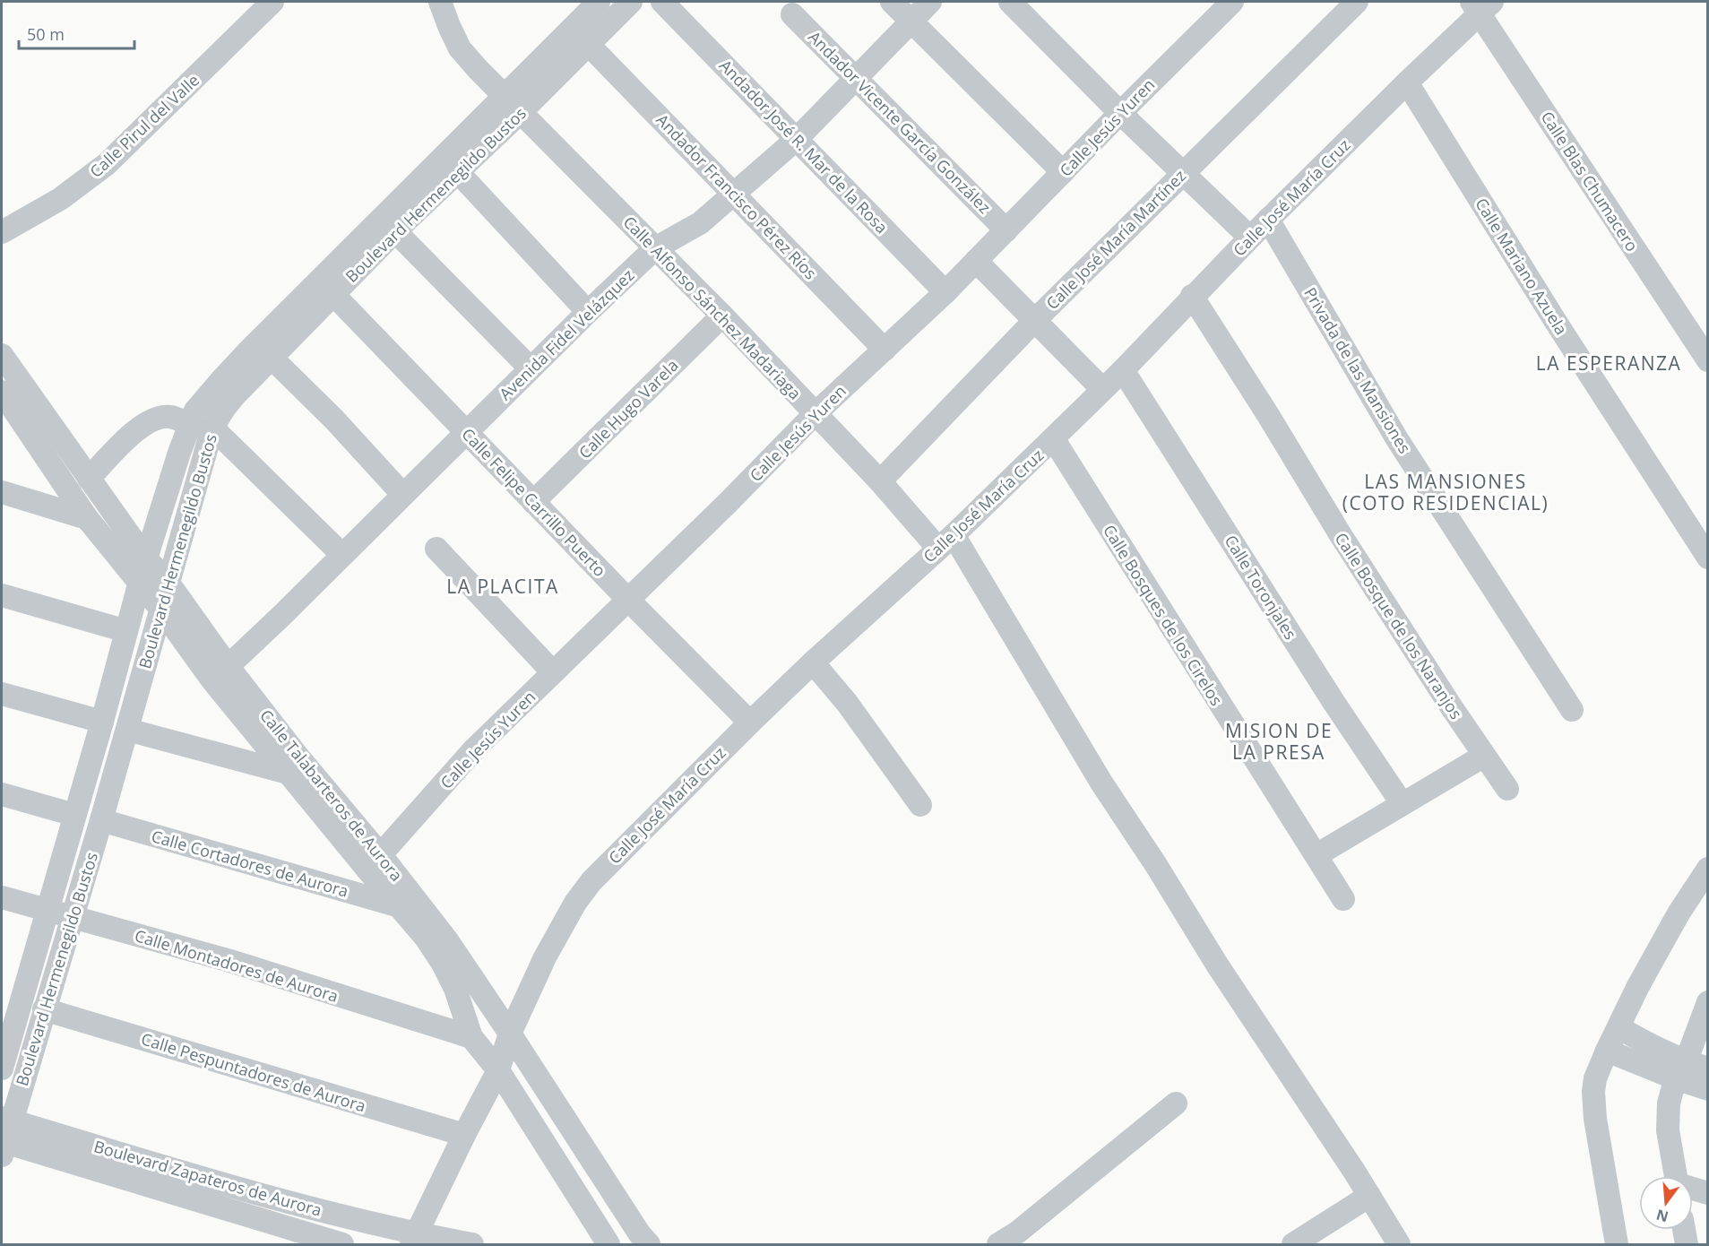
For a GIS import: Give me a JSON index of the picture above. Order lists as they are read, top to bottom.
{
  "streets": {
    "street": [
      "Andador Vicente García González",
      "Calle Pirul del Valle",
      "Calle Jesús Yuren",
      "Andador José R. Mar de la Rosa",
      "Calle Blas Chumacero",
      "Boulevard Hermenegildo Bustos",
      "Andador Francisco Pérez Ríos",
      "Calle José María Cruz",
      "Calle José María Martínez",
      "Calle Mariano Azuela",
      "Calle Alfonso Sánchez Madariaga",
      "Avenida Fidel Velázquez",
      "Privada de las Mansiones",
      "Calle Hugo Varela",
      "Calle Felipe Carrillo Puerto",
      "Calle Toronjales",
      "Calle Bosques de los Cirelos",
      "Calle Bosque de los Naranjos",
      "Calle Talabarteros de Aurora",
      "Calle Cortadores de Aurora",
      "Calle Montadores de Aurora",
      "Calle Pespuntadores de Aurora",
      "Boulevard Zapateros de Aurora"
    ]
  },
  "crossings": [
    ["Andador Vicente García González", "Calle Jesús Yuren"],
    ["Andador Vicente García González", "Avenida Fidel Velázquez"],
    ["Calle Jesús Yuren", "Andador José R. Mar de la Rosa"],
    ["Calle Jesús Yuren", "Andador Francisco Pérez Ríos"],
    ["Calle Jesús Yuren", "Calle Alfonso Sánchez Madariaga"],
    ["Calle Jesús Yuren", "Calle Felipe Carrillo Puerto"],
    ["Calle Jesús Yuren", "Calle Talabarteros de Aurora"],
    ["Andador José R. Mar de la Rosa", "Avenida Fidel Velázquez"],
    ["Calle Blas Chumacero", "Calle José María Cruz"],
    ["Boulevard Hermenegildo Bustos", "Andador Francisco Pérez Ríos"],
    ["Boulevard Hermenegildo Bustos", "Calle Alfonso Sánchez Madariaga"],
    ["Boulevard Hermenegildo Bustos", "Calle Felipe Carrillo Puerto"],
    ["Boulevard Hermenegildo Bustos", "Calle Talabarteros de Aurora"],
    ["Boulevard Hermenegildo Bustos", "Calle Cortadores de Aurora"],
    ["Boulevard Hermenegildo Bustos", "Calle Montadores de Aurora"],
    ["Boulevard Hermenegildo Bustos", "Calle Pespuntadores de Aurora"],
    ["Boulevard Hermenegildo Bustos", "Boulevard Zapateros de Aurora"],
    ["Andador Francisco Pérez Ríos", "Avenida Fidel Velázquez"],
    ["Calle José María Cruz", "Calle Mariano Azuela"],
    ["Calle José María Cruz", "Calle Alfonso Sánchez Madariaga"],
    ["Calle José María Cruz", "Privada de las Mansiones"],
    ["Calle José María Cruz", "Calle Felipe Carrillo Puerto"],
    ["Calle José María Cruz", "Calle Toronjales"],
    ["Calle José María Cruz", "Calle Bosques de los Cirelos"],
    ["Calle José María Cruz", "Calle Bosque de los Naranjos"],
    ["Calle José María Cruz", "Calle Talabarteros de Aurora"],
    ["Calle José María Cruz", "Calle Pespuntadores de Aurora"],
    ["Calle José María Cruz", "Boulevard Zapateros de Aurora"],
    ["Calle José María Martínez", "Calle Alfonso Sánchez Madariaga"],
    ["Calle Alfonso Sánchez Madariaga", "Avenida Fidel Velázquez"],
    ["Calle Alfonso Sánchez Madariaga", "Calle Hugo Varela"],
    ["Avenida Fidel Velázquez", "Calle Felipe Carrillo Puerto"],
    ["Avenida Fidel Velázquez", "Calle Talabarteros de Aurora"],
    ["Calle Hugo Varela", "Calle Felipe Carrillo Puerto"],
    ["Calle Talabarteros de Aurora", "Calle Cortadores de Aurora"],
    ["Calle Talabarteros de Aurora", "Calle Montadores de Aurora"]
  ],
  "districts": [
    "LA ESPERANZA",
    "LAS MANSIONES (COTO RESIDENCIAL)",
    "LA PLACITA",
    "MISION DE LA PRESA"
  ],
  "scale_bar": "50 m",
  "north": "bottom"
}
